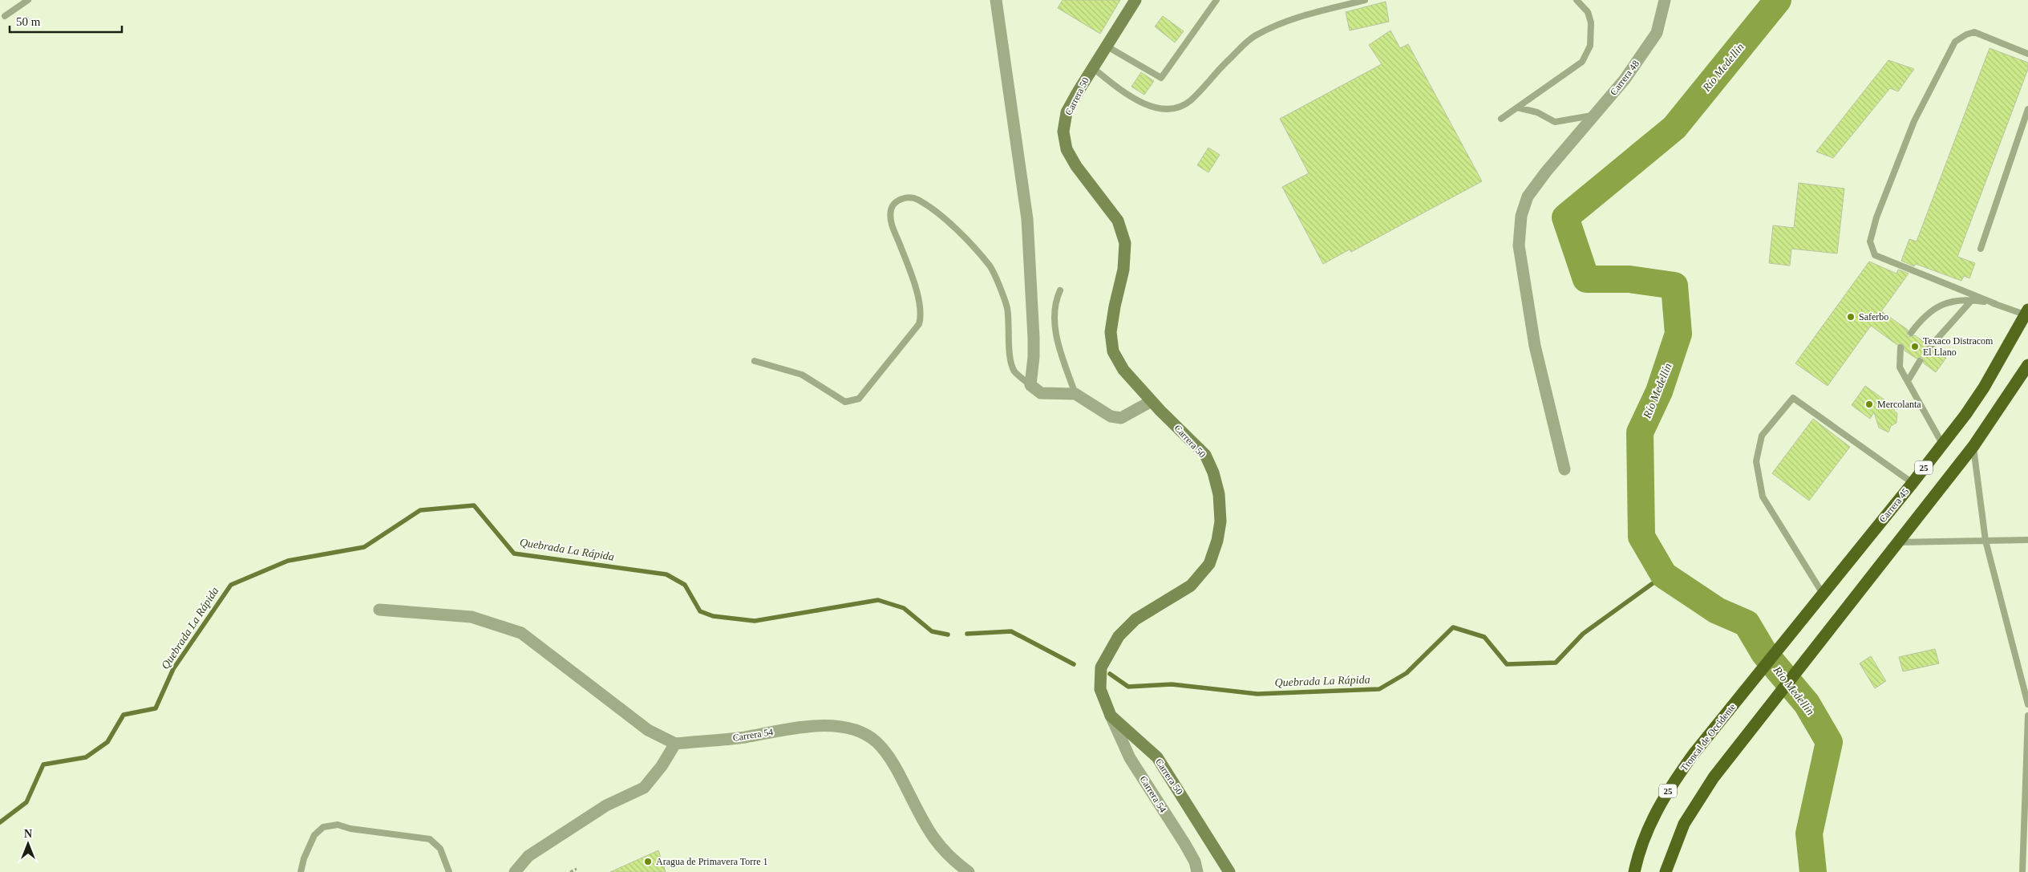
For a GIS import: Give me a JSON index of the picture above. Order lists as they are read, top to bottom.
{
  "streets": {
    "highway": ["25", "Carrera 45", "Troncal de Occidente"],
    "main road": ["Carrera 50"],
    "street": ["Carrera 48", "Carrera 54"]
  },
  "crossings": [
    ["Carrera 50", "Carrera 54"],
    ["Carrera 45", "Troncal de Occidente"]
  ],
  "water": ["Río Medellín", "Quebrada La Rápida"],
  "places": [
    "Saferbo",
    "Texaco Distracom El Llano",
    "Mercolanta",
    "Aragua de Primavera Torre 1"
  ],
  "scale_bar": "50 m",
  "north": "top"
}
